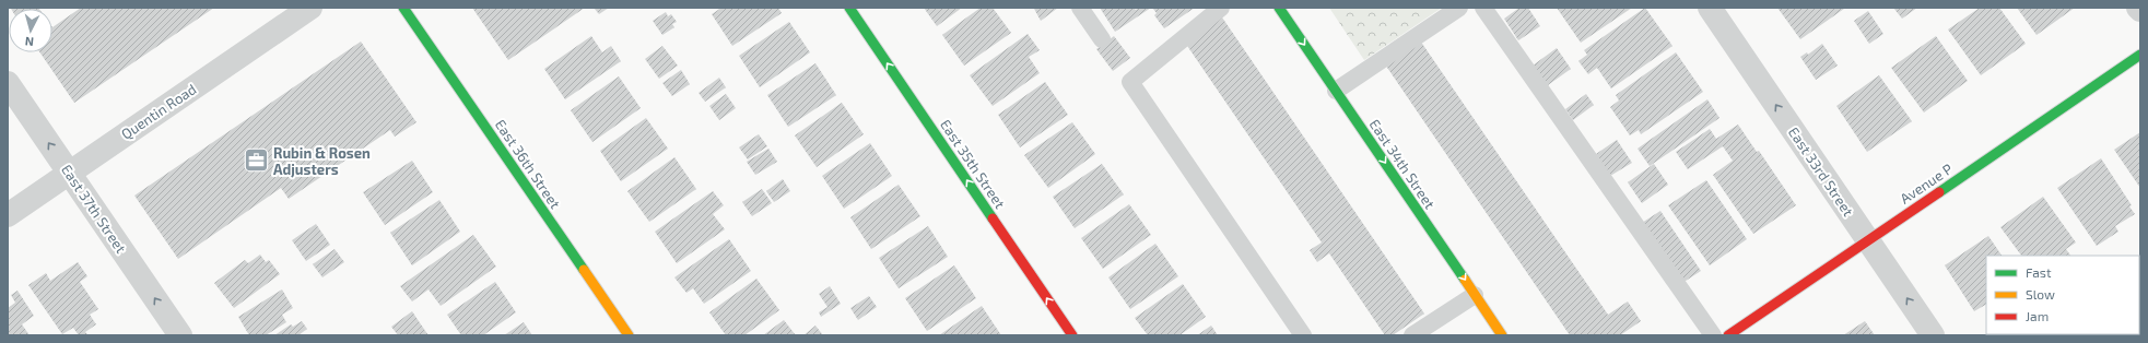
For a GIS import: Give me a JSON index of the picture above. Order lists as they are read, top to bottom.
{
  "streets": {
    "street": [
      "Quentin Road",
      "East 36th Street",
      "East 35th Street",
      "East 34th Street",
      "East 33rd Street",
      "Avenue P",
      "East 37th Street"
    ]
  },
  "crossings": [
    ["Quentin Road", "East 37th Street"],
    ["East 33rd Street", "Avenue P"]
  ],
  "one_way": [
    "East 35th Street",
    "East 34th Street",
    "East 33rd Street",
    "East 37th Street"
  ],
  "places": {
    "office": ["Rubin & Rosen Adjusters"]
  },
  "legend": ["Fast", "Slow", "Jam"],
  "north": "bottom"
}
